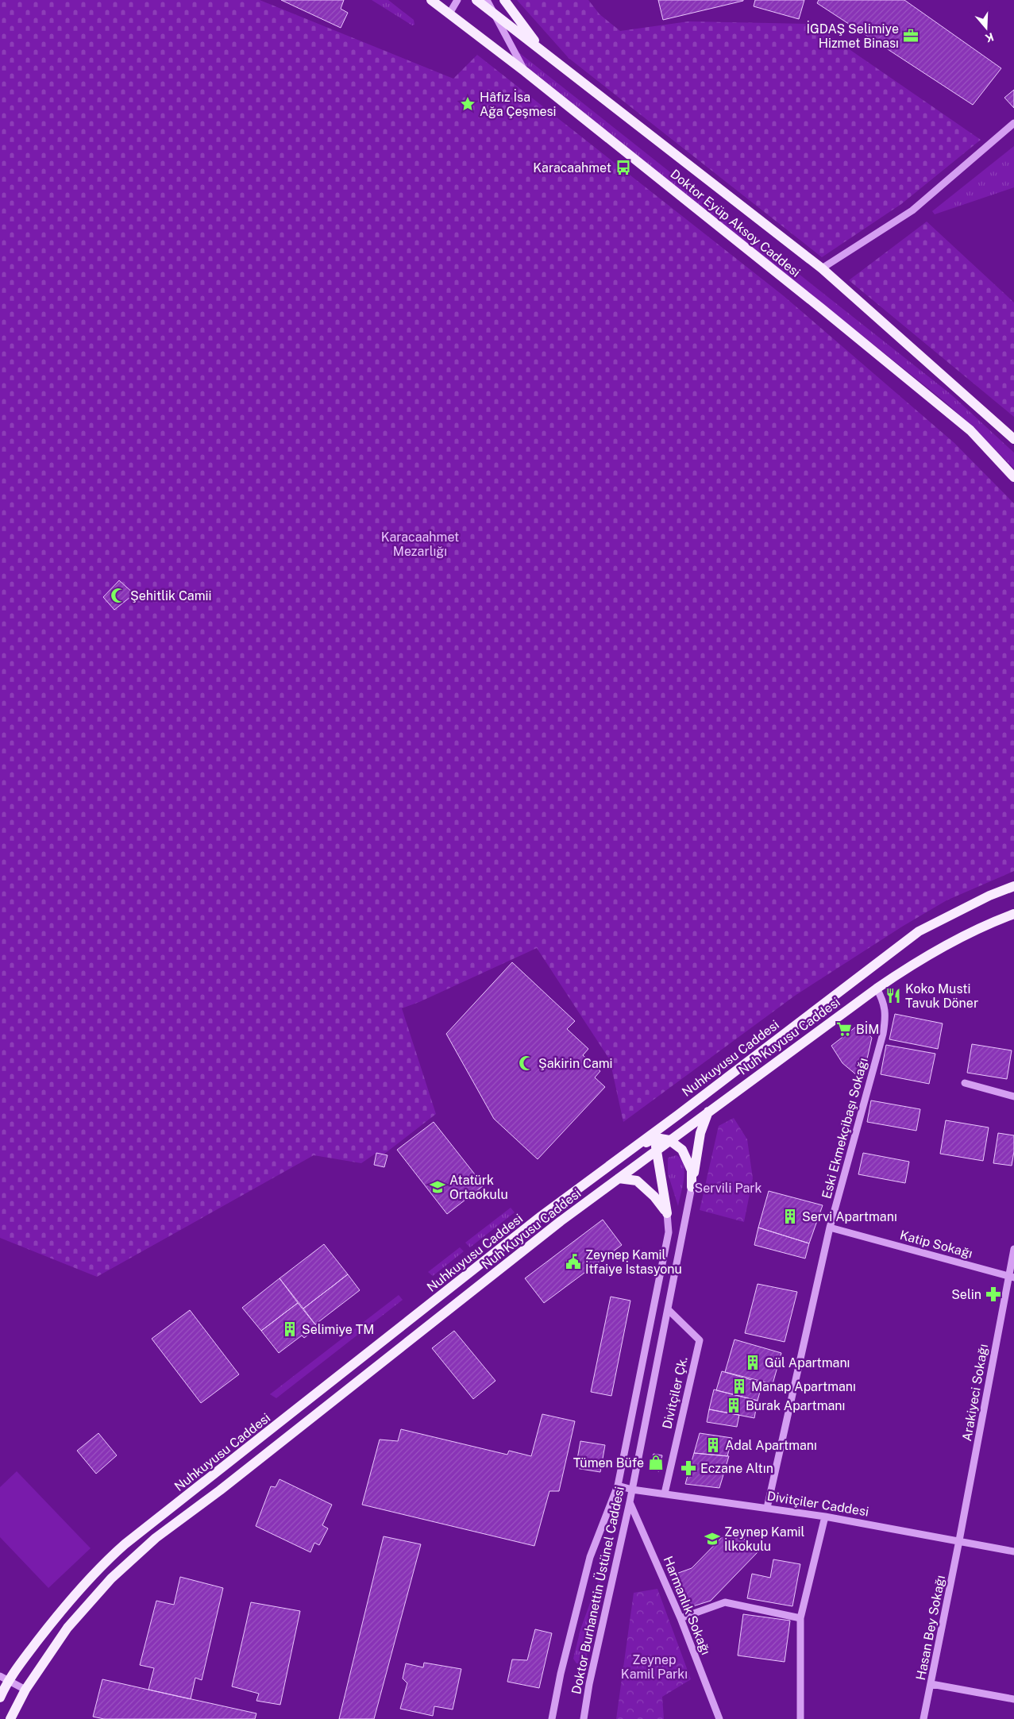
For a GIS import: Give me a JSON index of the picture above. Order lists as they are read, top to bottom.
{
  "streets": {
    "main road": ["Doktor Eyüp Aksoy Caddesi", "Nuh Kuyusu Caddesi", "Nuhkuyusu Caddesi"],
    "street": [
      "Eski Ekmekçibaşı Sokağı",
      "Katip Sokağı",
      "Divitçiler Çk.",
      "Arakiyeci Sokağı",
      "Divitçiler Caddesi",
      "Doktor Burhanettin Üstünel Caddesi",
      "Harmanlık Sokağı",
      "Hasan Bey Sokağı"
    ]
  },
  "crossings": [
    ["Nuh Kuyusu Caddesi", "Eski Ekmekçibaşı Sokağı"],
    ["Eski Ekmekçibaşı Sokağı", "Katip Sokağı"],
    ["Eski Ekmekçibaşı Sokağı", "Divitçiler Caddesi"],
    ["Katip Sokağı", "Arakiyeci Sokağı"],
    ["Divitçiler Çk.", "Divitçiler Caddesi"],
    ["Divitçiler Çk.", "Doktor Burhanettin Üstünel Caddesi"],
    ["Arakiyeci Sokağı", "Divitçiler Caddesi"],
    ["Arakiyeci Sokağı", "Hasan Bey Sokağı"],
    ["Divitçiler Caddesi", "Doktor Burhanettin Üstünel Caddesi"],
    ["Divitçiler Caddesi", "Hasan Bey Sokağı"],
    ["Doktor Burhanettin Üstünel Caddesi", "Harmanlık Sokağı"]
  ],
  "parks": ["Karacaahmet Mezarlığı", "Servili Park", "Zeynep Kamil Parkı"],
  "places": {
    "office": ["İGDAŞ Selimiye Hizmet Binası"],
    "place": ["Hâfız İsa Ağa Çeşmesi"],
    "bus stop": ["Karacaahmet"],
    "mosque": ["Şehitlik Camii", "Şakirin Cami"],
    "restaurant": ["Koko Musti Tavuk Döner"],
    "supermarket": ["BİM"],
    "school or university": ["Atatürk Ortaokulu", "Zeynep Kamil İlkokulu"],
    "building": [
      "Servi Apartmanı",
      "Selimiye TM",
      "Gül Apartmanı",
      "Manap Apartmanı",
      "Burak Apartmanı",
      "Adal Apartmanı"
    ],
    "public building": ["Zeynep Kamil İtfaiye İstasyonu"],
    "pharmacy": ["Selin", "Eczane Altın"],
    "shop": ["Tümen Büfe"]
  },
  "north": "bottom"
}
